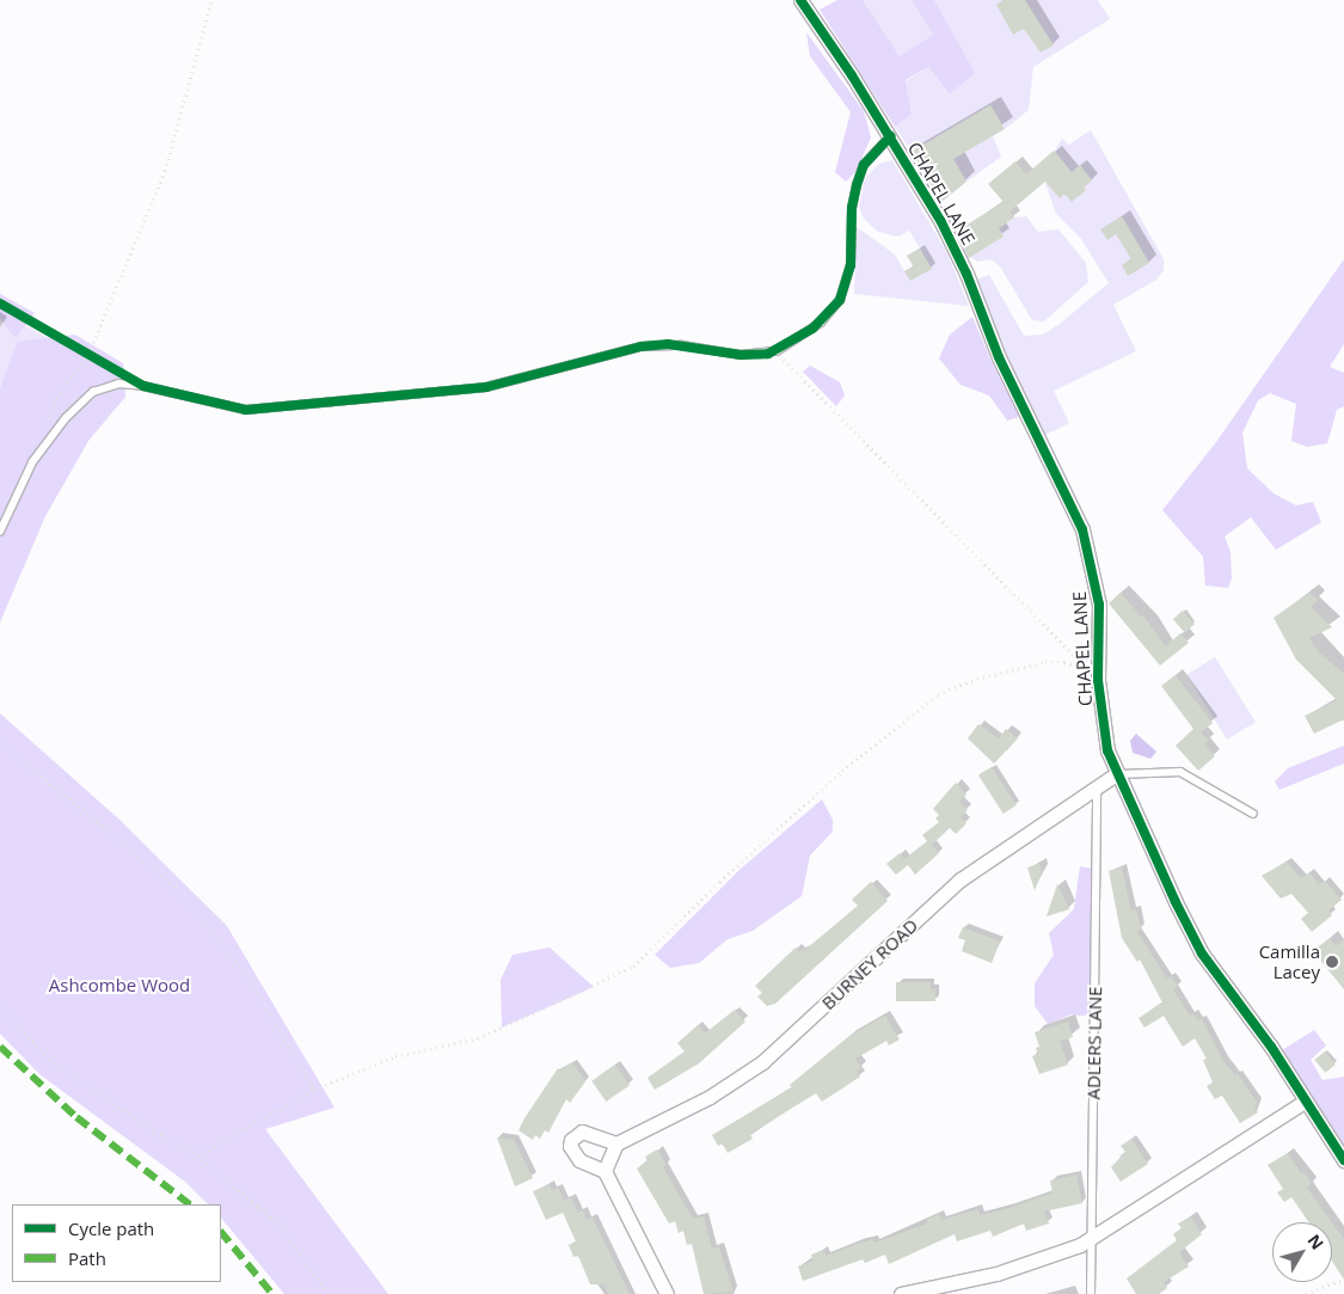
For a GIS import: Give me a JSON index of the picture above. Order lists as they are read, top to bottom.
{
  "streets": {
    "street": ["CHAPEL LANE", "BURNEY ROAD"],
    "lane": ["ADLERS LANE"]
  },
  "crossings": [
    ["CHAPEL LANE", "BURNEY ROAD"],
    ["BURNEY ROAD", "ADLERS LANE"]
  ],
  "parks": ["Ashcombe Wood"],
  "places": ["Camilla Lacey"],
  "legend": ["Cycle path", "Path"],
  "north": "top right"
}
